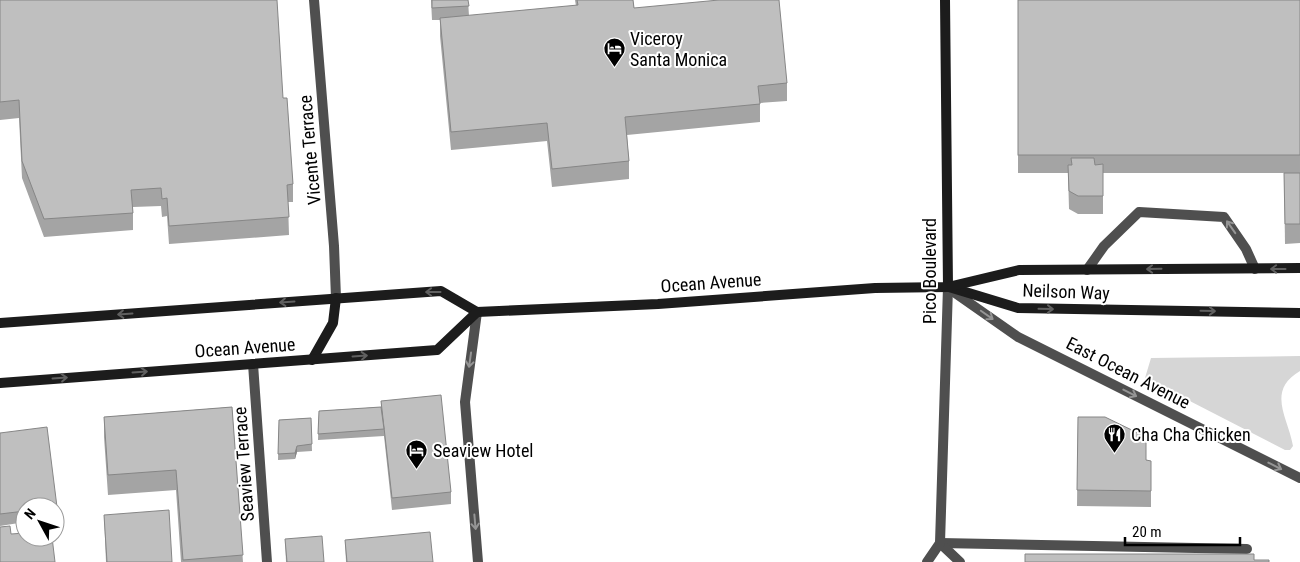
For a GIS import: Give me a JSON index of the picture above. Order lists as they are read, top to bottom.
{
  "streets": {
    "main road": ["Pico Boulevard", "Ocean Avenue", "Neilson Way"],
    "street": ["Vicente Terrace", "East Ocean Avenue", "Seaview Terrace"]
  },
  "crossings": [
    ["Pico Boulevard", "Ocean Avenue"],
    ["Pico Boulevard", "Neilson Way"],
    ["Pico Boulevard", "East Ocean Avenue"],
    ["Ocean Avenue", "Neilson Way"],
    ["Ocean Avenue", "East Ocean Avenue"],
    ["Ocean Avenue", "Seaview Terrace"],
    ["Neilson Way", "East Ocean Avenue"]
  ],
  "one_way": ["East Ocean Avenue"],
  "places": {
    "hotel": ["Viceroy Santa Monica", "Seaview Hotel"],
    "restaurant": ["Cha Cha Chicken"]
  },
  "scale_bar": "20 m",
  "north": "top left"
}
